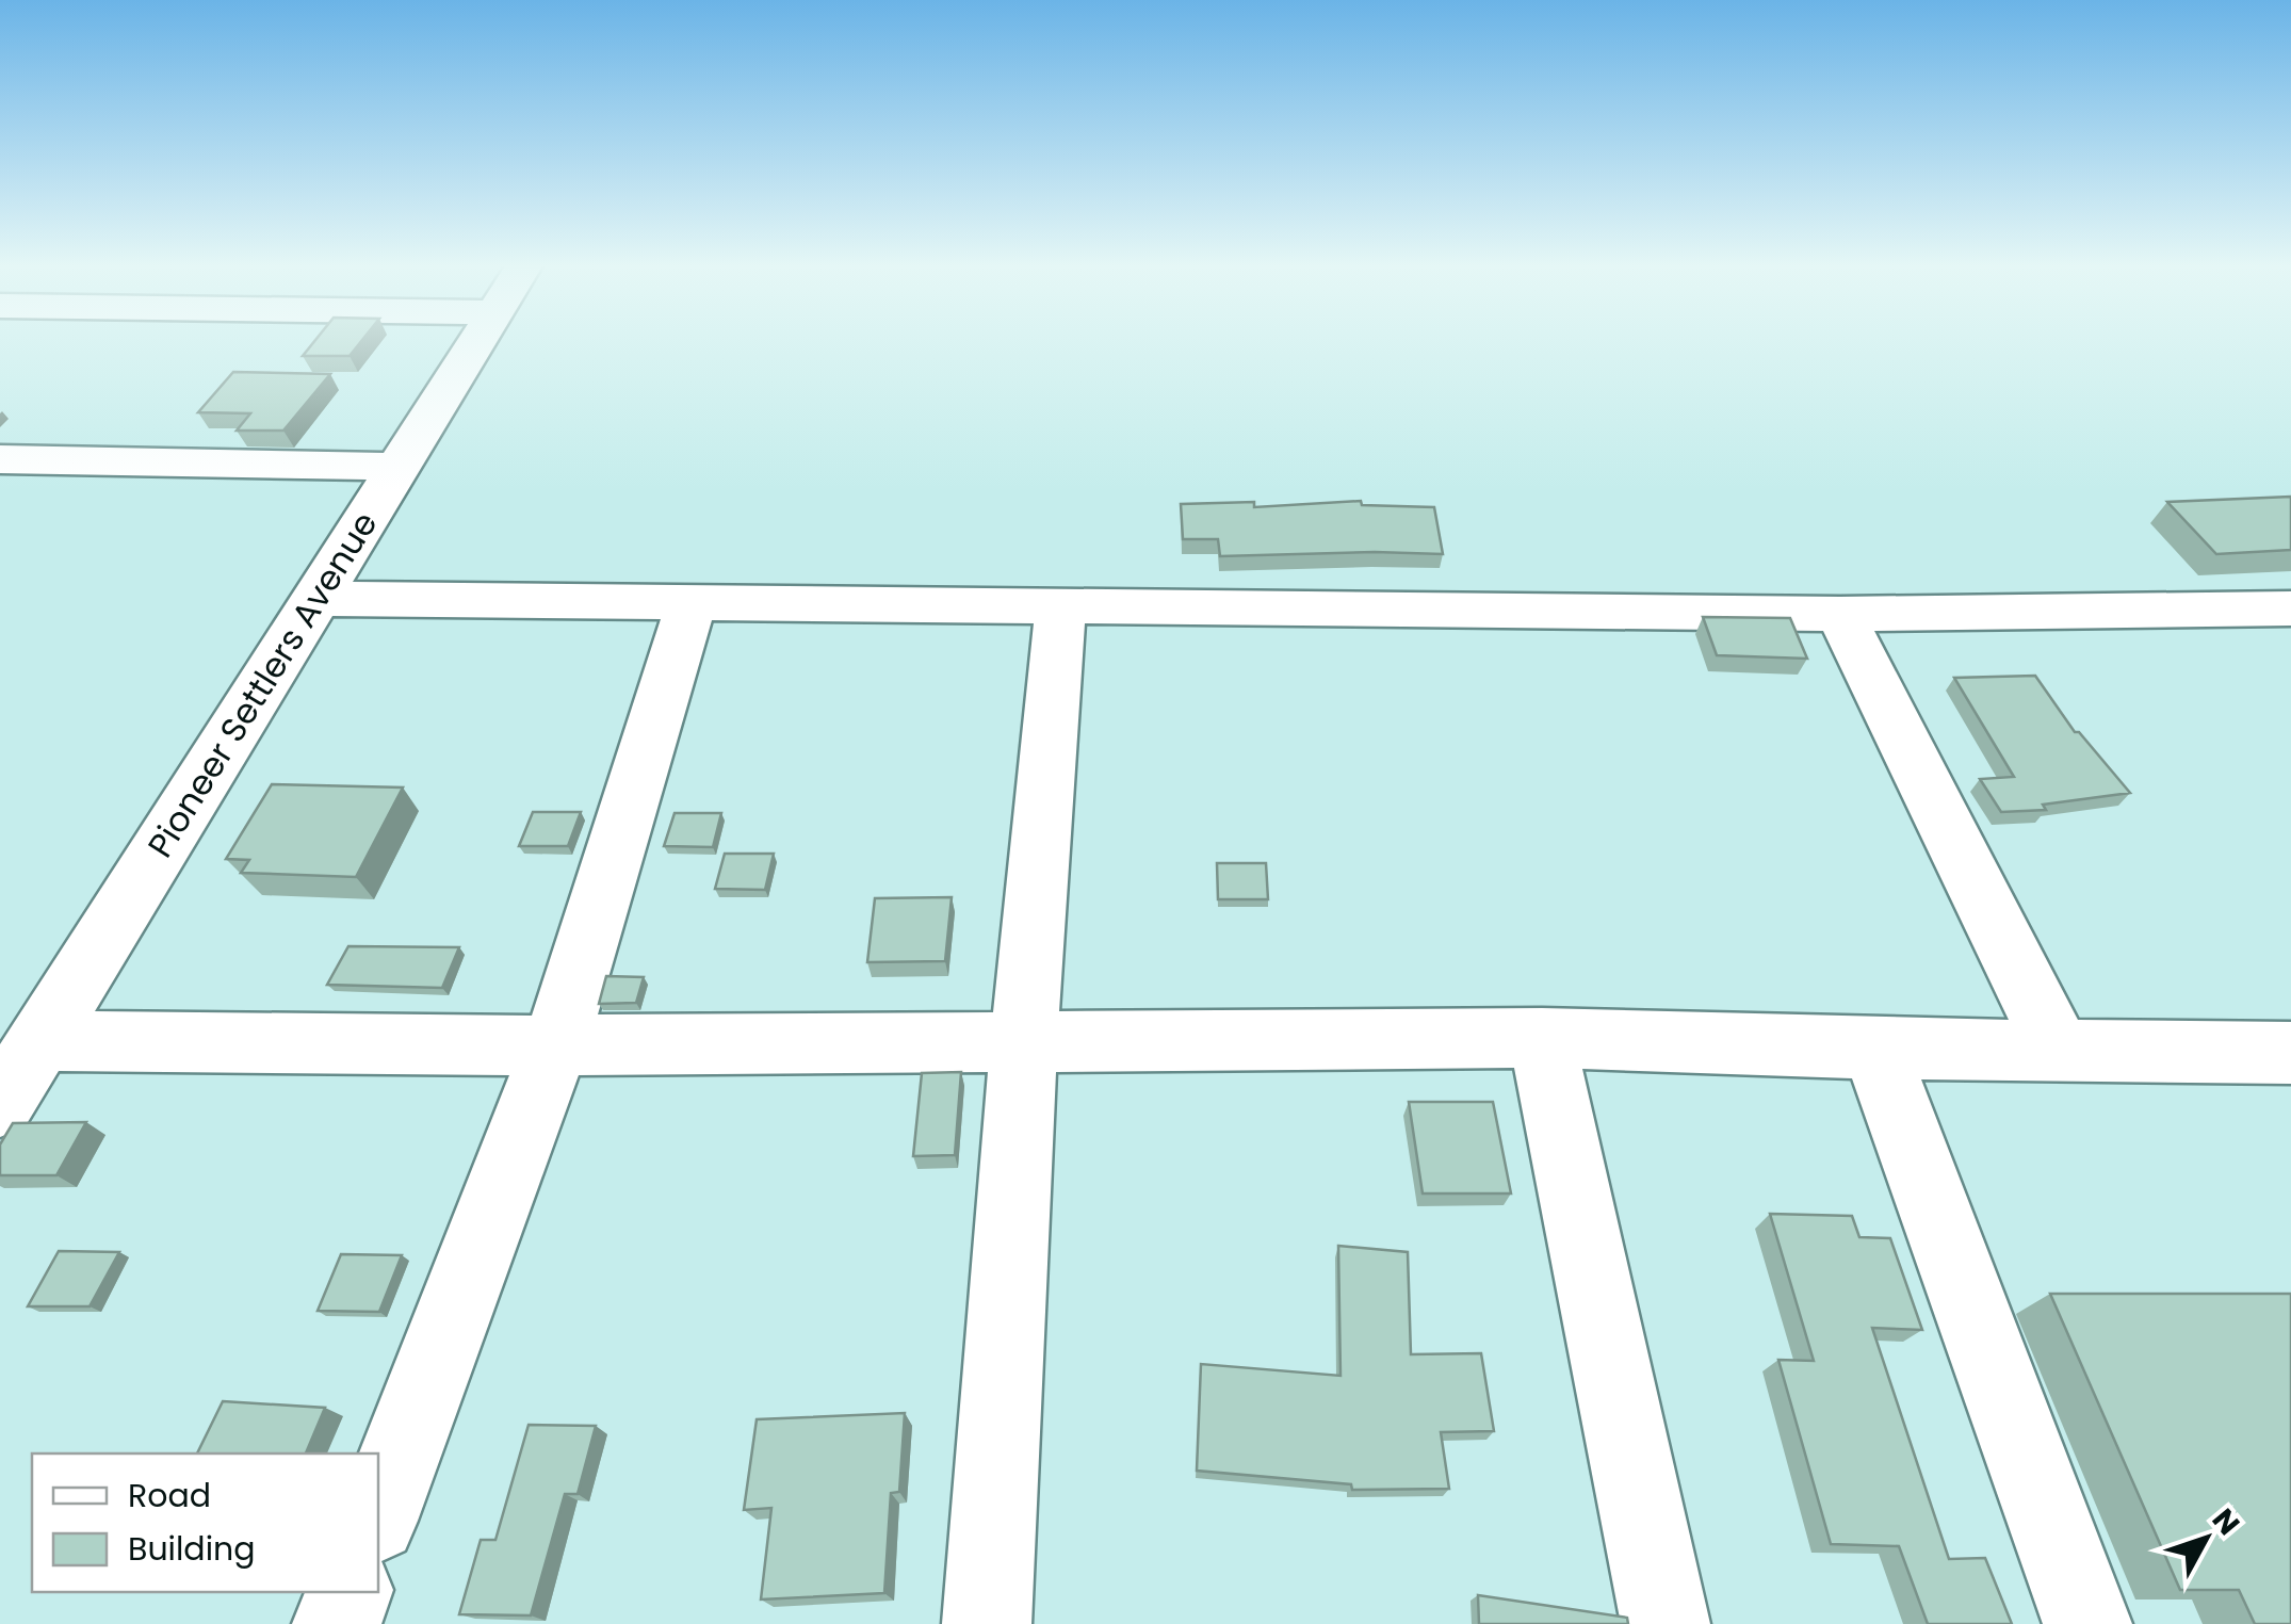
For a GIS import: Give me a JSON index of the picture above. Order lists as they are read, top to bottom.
{
  "streets": {
    "street": ["Pioneer Settlers Avenue"]
  },
  "legend": ["Road", "Building"],
  "north": "top right"
}
